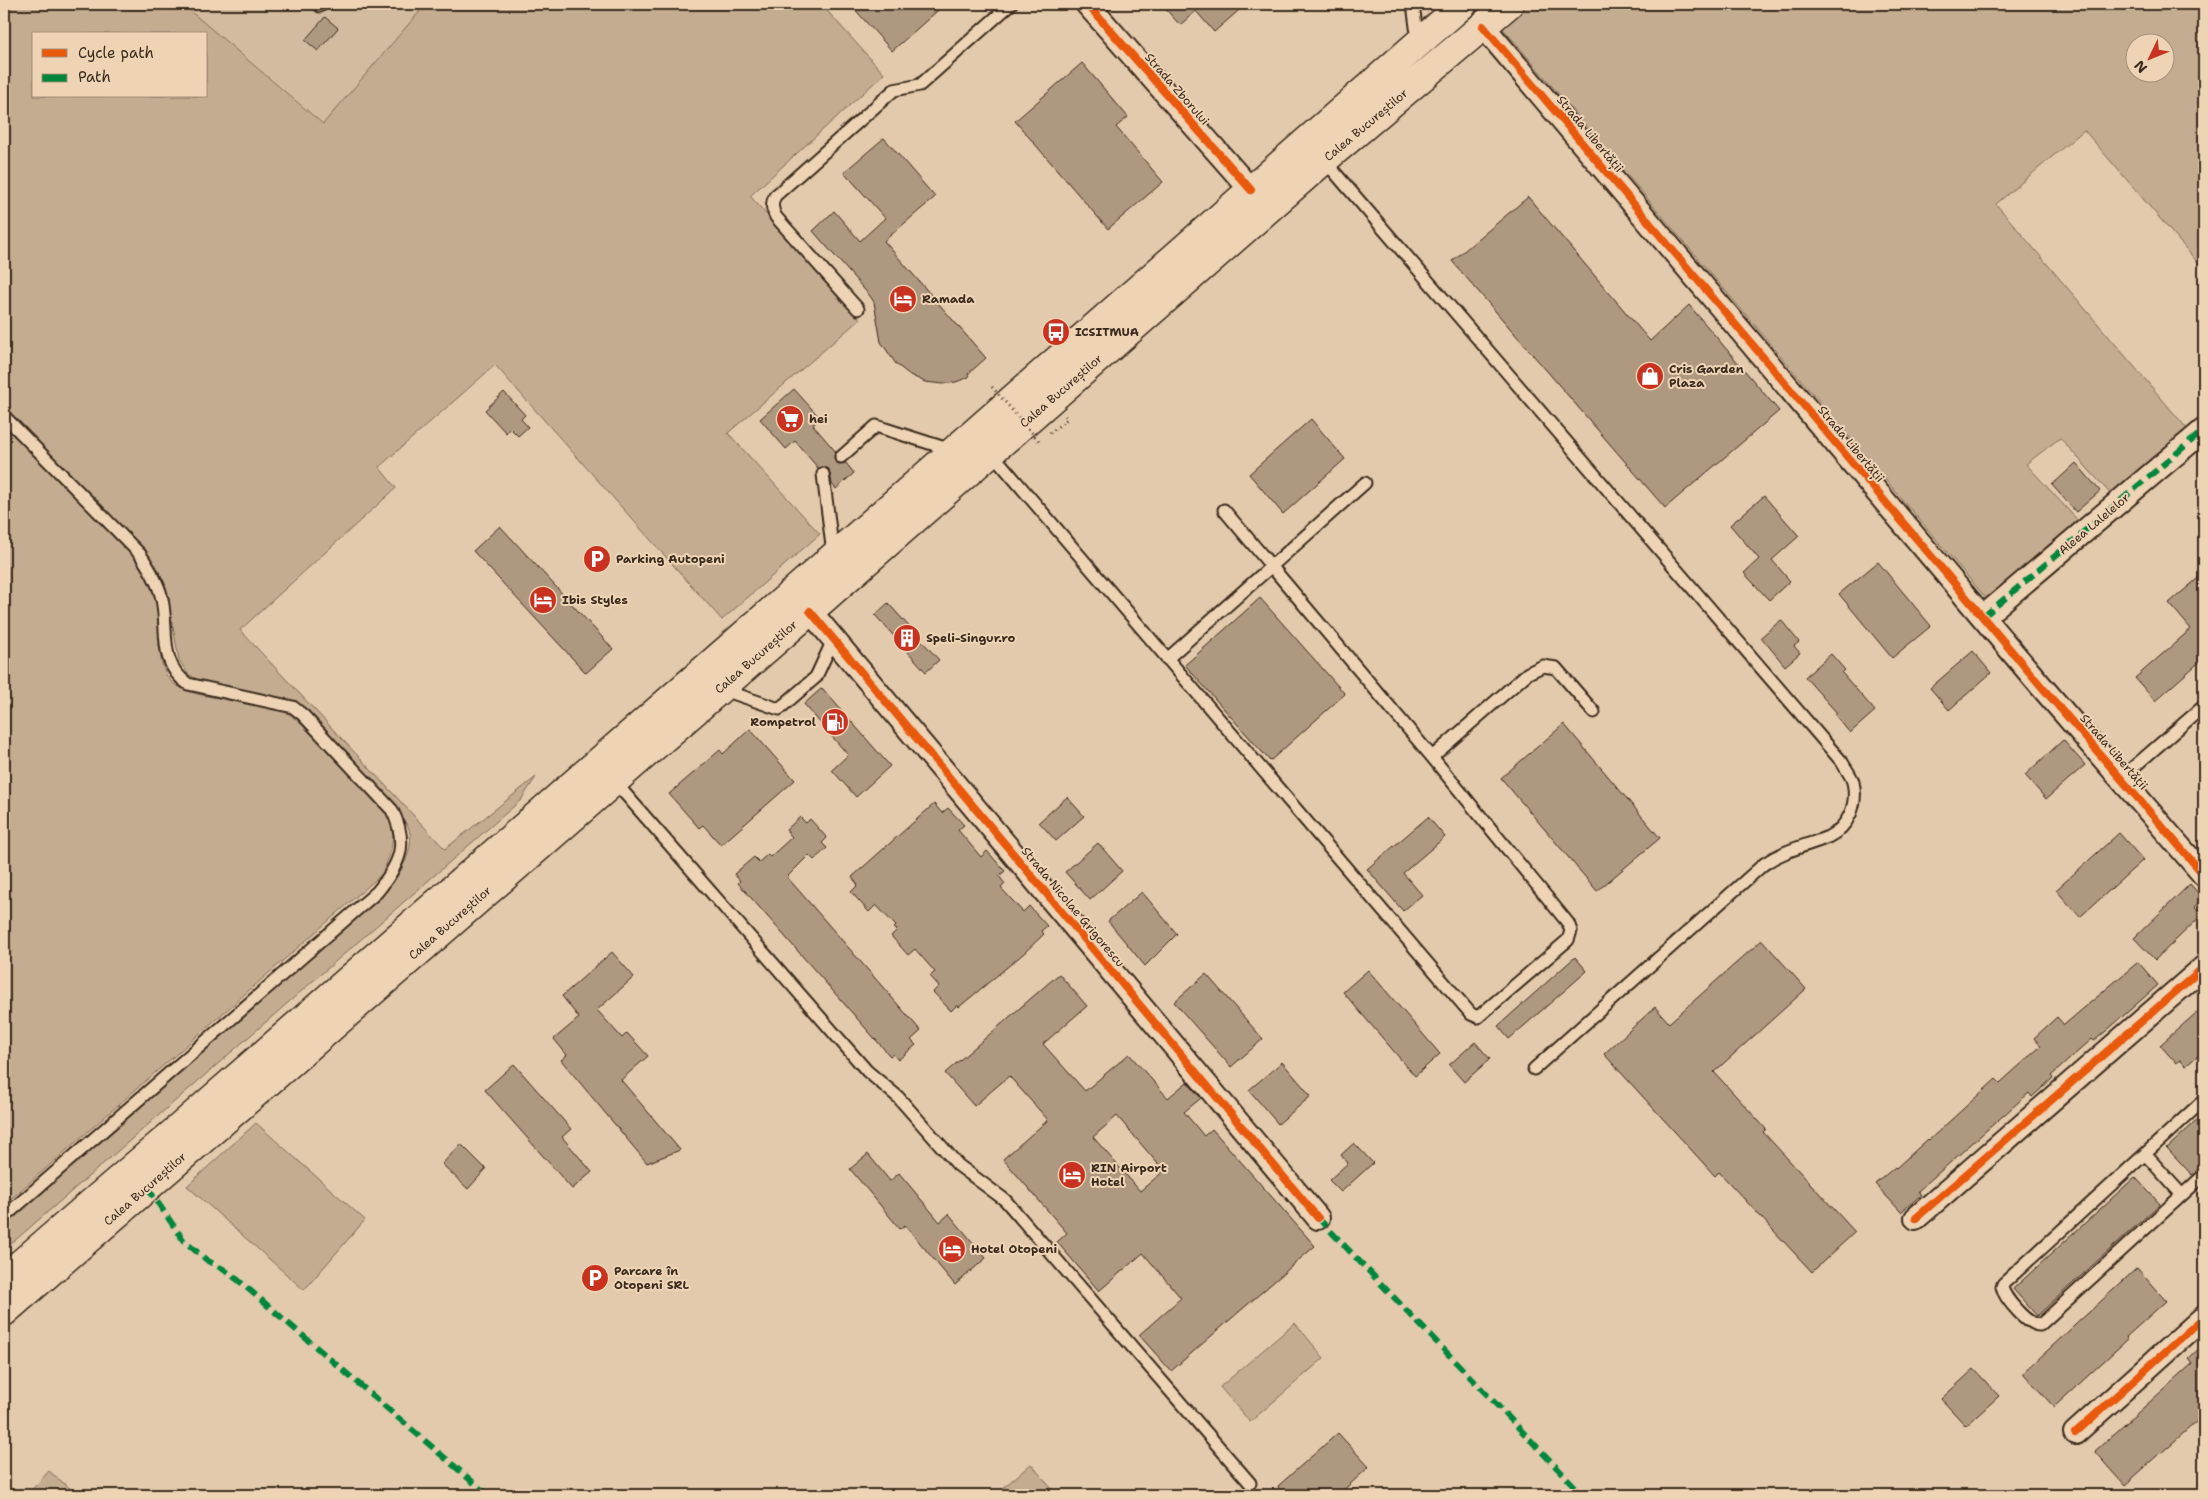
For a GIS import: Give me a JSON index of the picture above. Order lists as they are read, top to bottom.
{
  "streets": {
    "highway": ["Calea Bucureștilor"],
    "street": [
      "Strada Zborului",
      "Strada Libertății",
      "Aleea Lalelelor",
      "Strada Nicolae Grigorescu"
    ]
  },
  "crossings": [
    ["Strada Zborului", "Calea Bucureștilor"],
    ["Calea Bucureștilor", "Strada Libertății"],
    ["Calea Bucureștilor", "Strada Nicolae Grigorescu"],
    ["Strada Libertății", "Aleea Lalelelor"]
  ],
  "places": {
    "hotel": [
      "Ramada",
      "Ibis Styles",
      "RIN Airport Hotel",
      "Hotel Otopeni"
    ],
    "bus stop": ["ICSITMUA"],
    "shop": ["Cris Garden Plaza"],
    "supermarket": ["hei"],
    "parking": ["Parking Autopeni", "Parcare în Otopeni SRL"],
    "building": ["Speli-Singur.ro"],
    "fuel station": ["Rompetrol"]
  },
  "legend": ["Cycle path", "Path"],
  "north": "bottom left"
}
